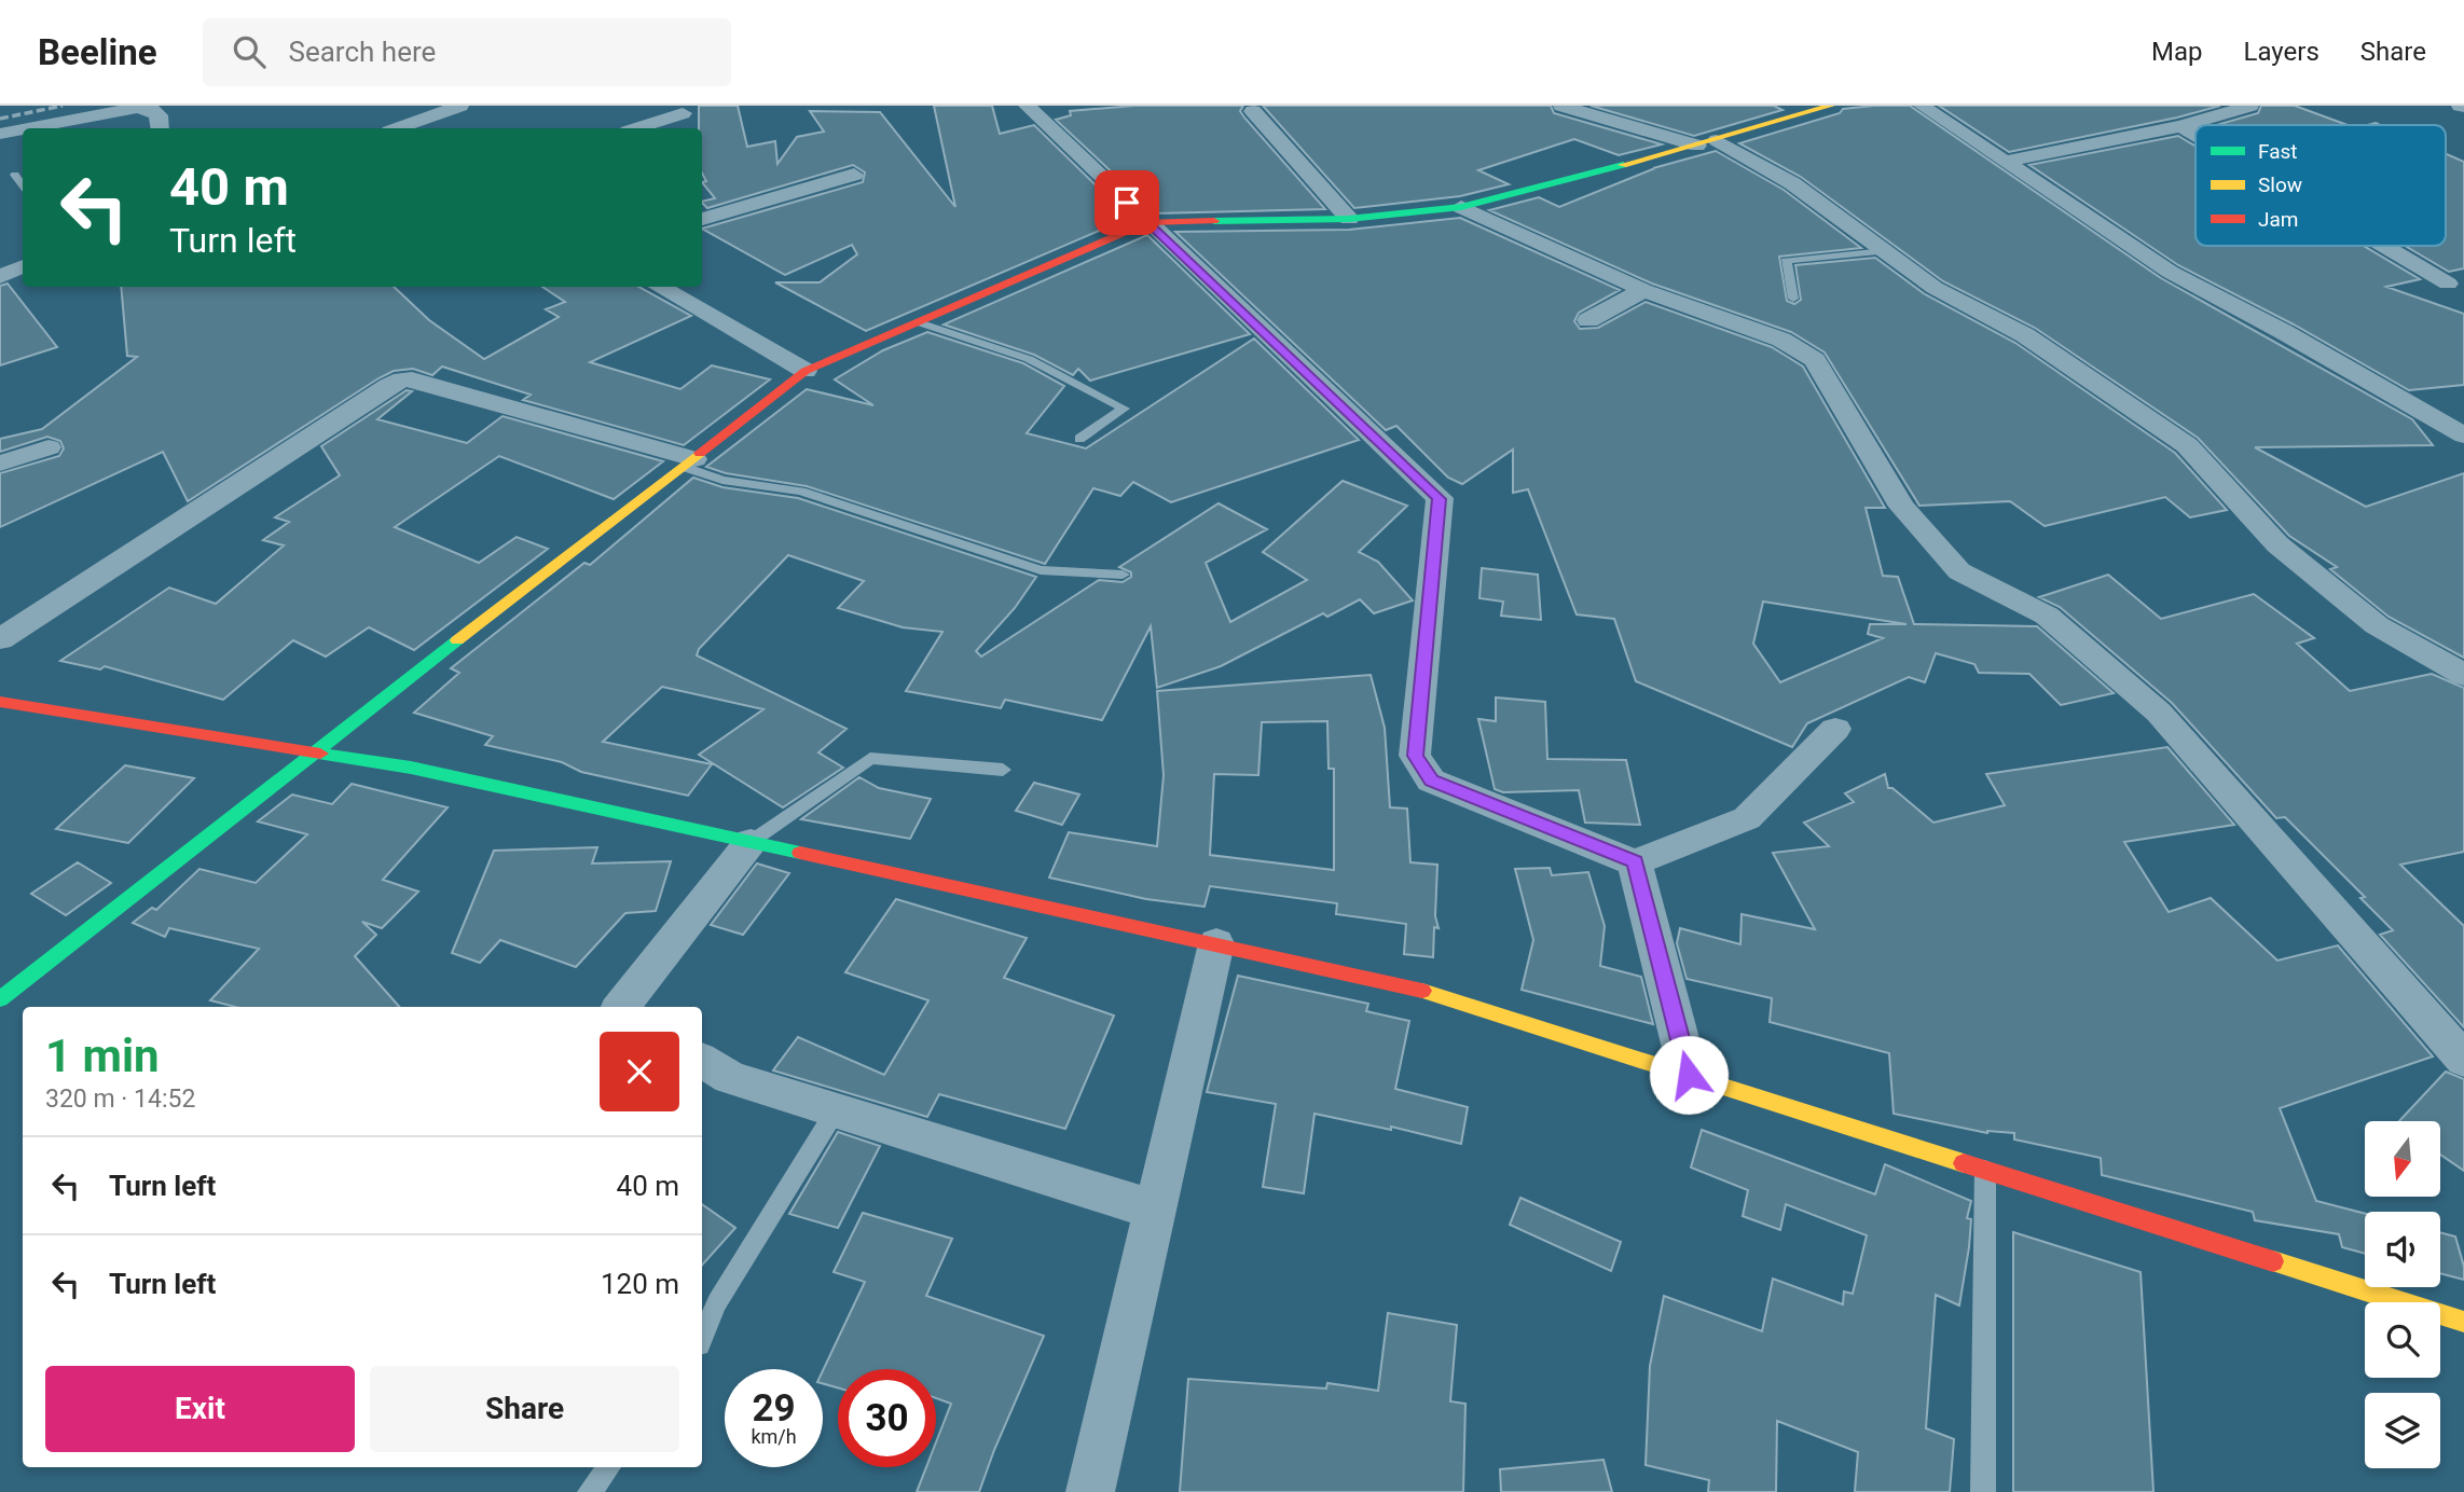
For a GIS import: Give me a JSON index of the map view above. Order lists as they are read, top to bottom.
{
  "legend": ["Fast", "Slow", "Jam"],
  "north": "bottom",
  "page": {
    "header": "Beeline",
    "search": "Search here",
    "nav": ["Map", "Layers", "Share"],
    "turn": ["40 m", "Turn left"],
    "heading": ["1 min", "320 m · 14:52"],
    "list": [
      {
        "name": "Turn left",
        "value": "40 m"
      },
      {
        "name": "Turn left",
        "value": "120 m"
      }
    ],
    "buttons": ["Exit", "Share"],
    "speed": "29 km/h",
    "limit": "30"
  }
}
